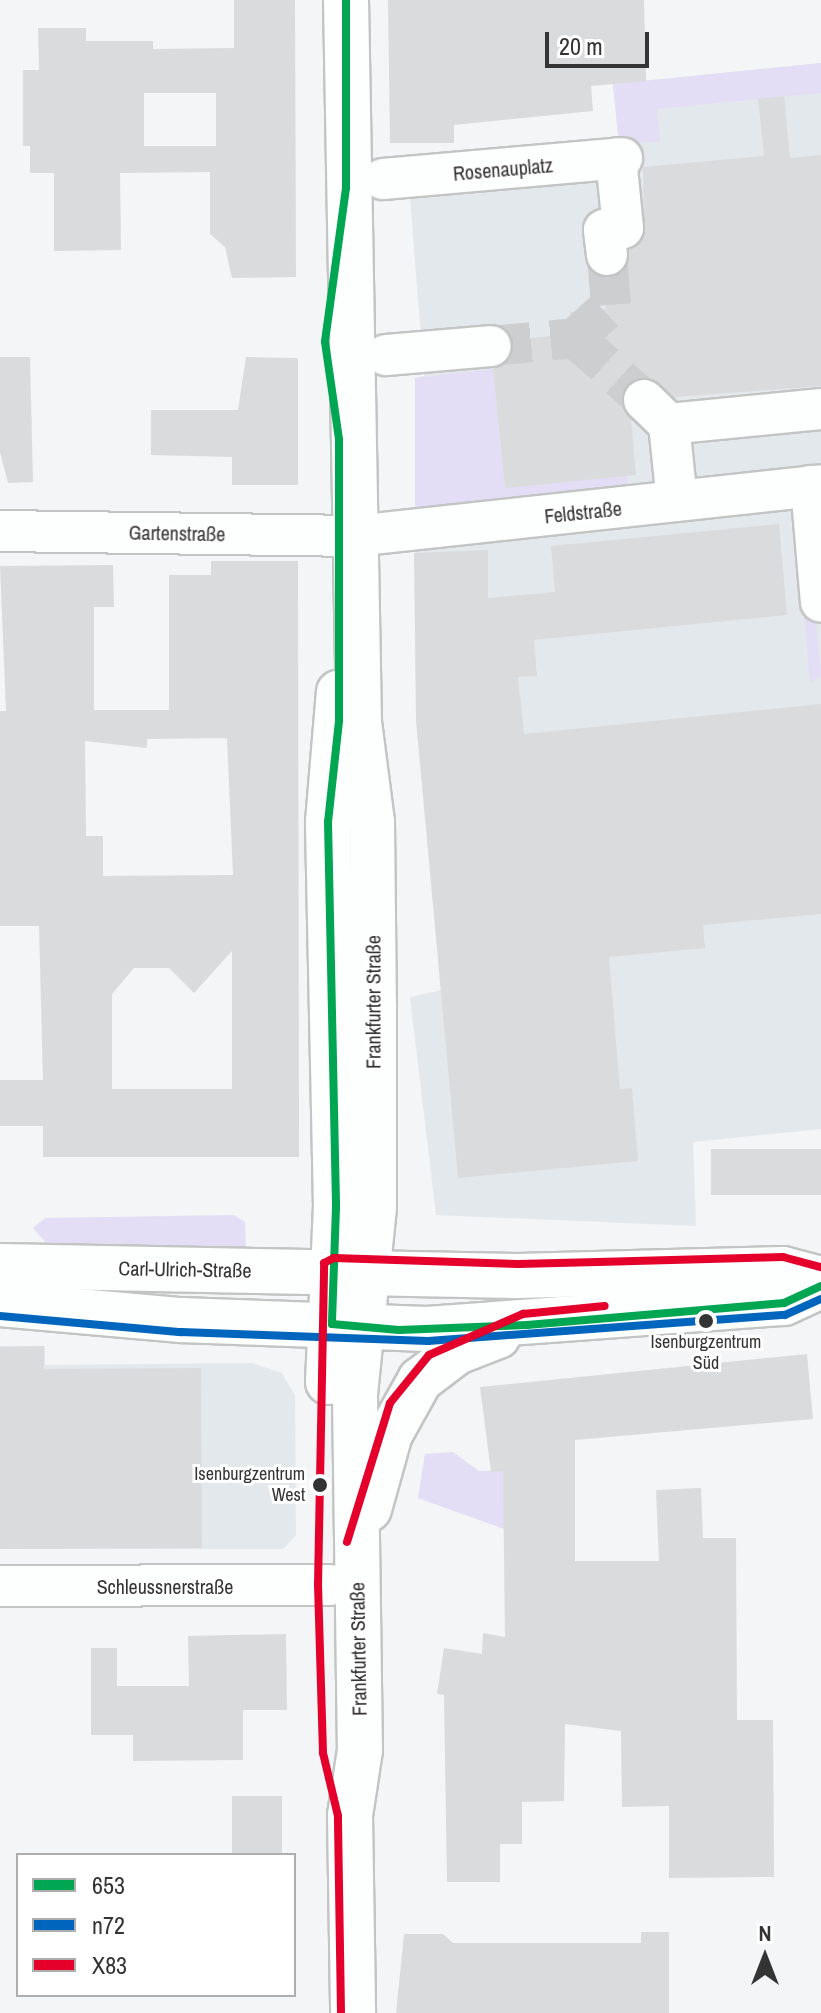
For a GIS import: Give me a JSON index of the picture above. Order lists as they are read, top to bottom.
{
  "streets": {
    "main road": ["Frankfurter Straße", "Carl-Ulrich-Straße"],
    "street": [
      "Rosenauplatz",
      "Feldstraße",
      "Gartenstraße",
      "Schleussnerstraße"
    ]
  },
  "crossings": [
    ["Rosenauplatz", "Frankfurter Straße"],
    ["Feldstraße", "Gartenstraße"],
    ["Feldstraße", "Frankfurter Straße"],
    ["Gartenstraße", "Frankfurter Straße"],
    ["Frankfurter Straße", "Carl-Ulrich-Straße"],
    ["Frankfurter Straße", "Schleussnerstraße"]
  ],
  "places": ["Isenburgzentrum Süd", "Isenburgzentrum West"],
  "lines": ["transit line 653", "transit line X83", "transit line n72"],
  "legend": ["653", "n72", "X83"],
  "scale_bar": "20 m",
  "north": "top"
}
